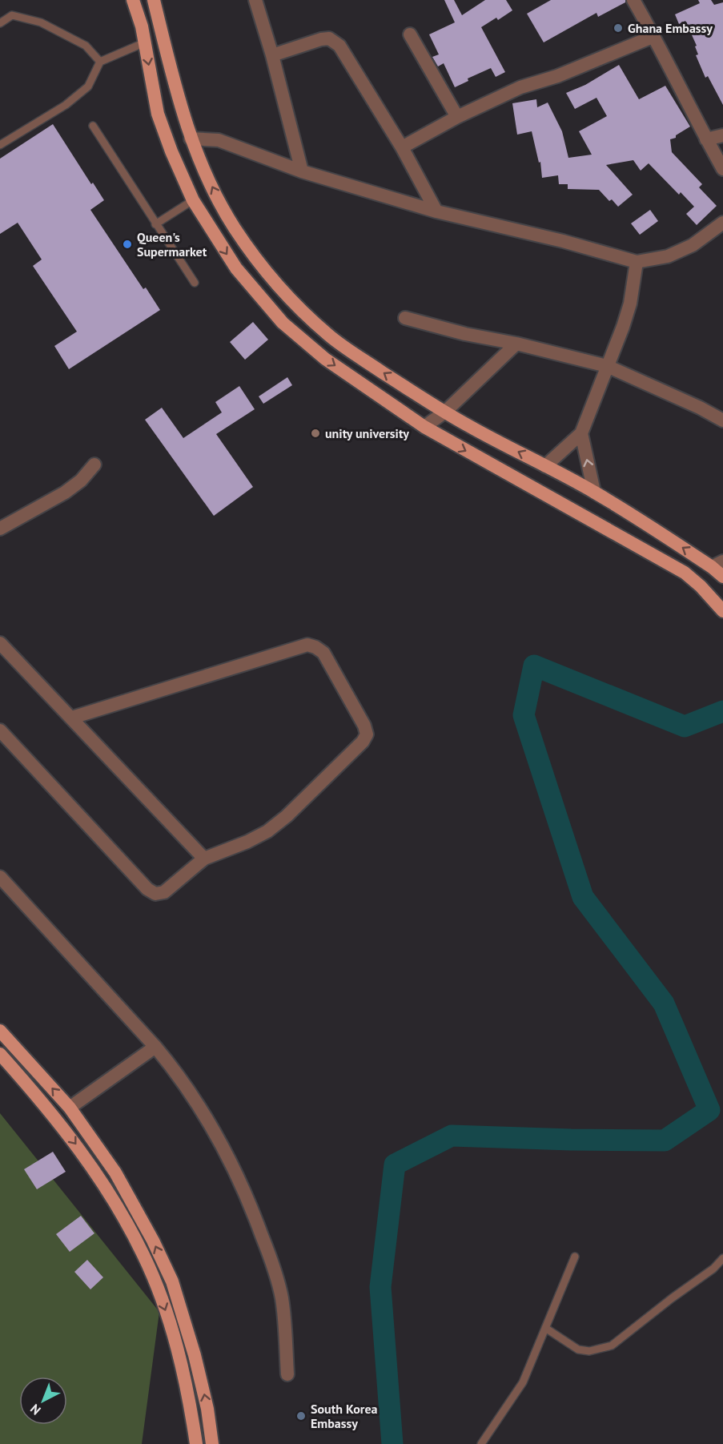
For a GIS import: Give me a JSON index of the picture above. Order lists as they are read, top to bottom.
{
  "places": [
    "Ghana Embassy",
    "Queen's Supermarket",
    "unity university",
    "South Korea Embassy"
  ],
  "north": "bottom left"
}
